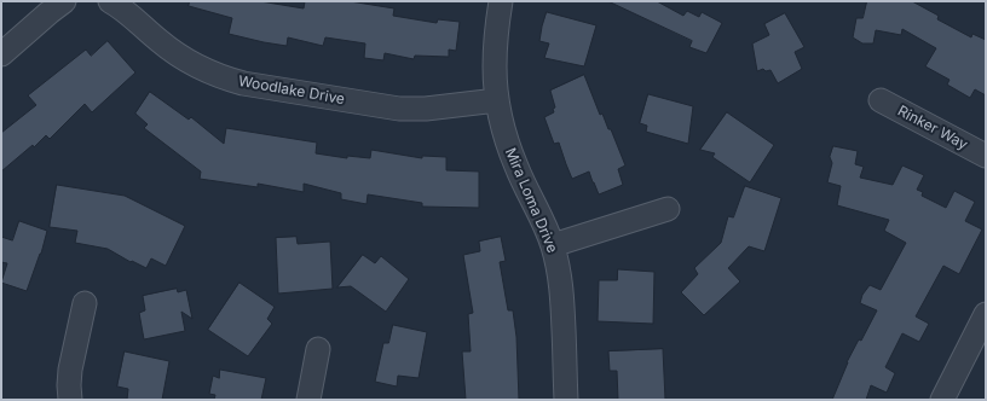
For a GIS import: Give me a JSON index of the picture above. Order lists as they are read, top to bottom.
{
  "streets": {
    "street": ["Woodlake Drive", "Rinker Way", "Mira Loma Drive"]
  },
  "crossings": [
    ["Woodlake Drive", "Mira Loma Drive"]
  ]
}
